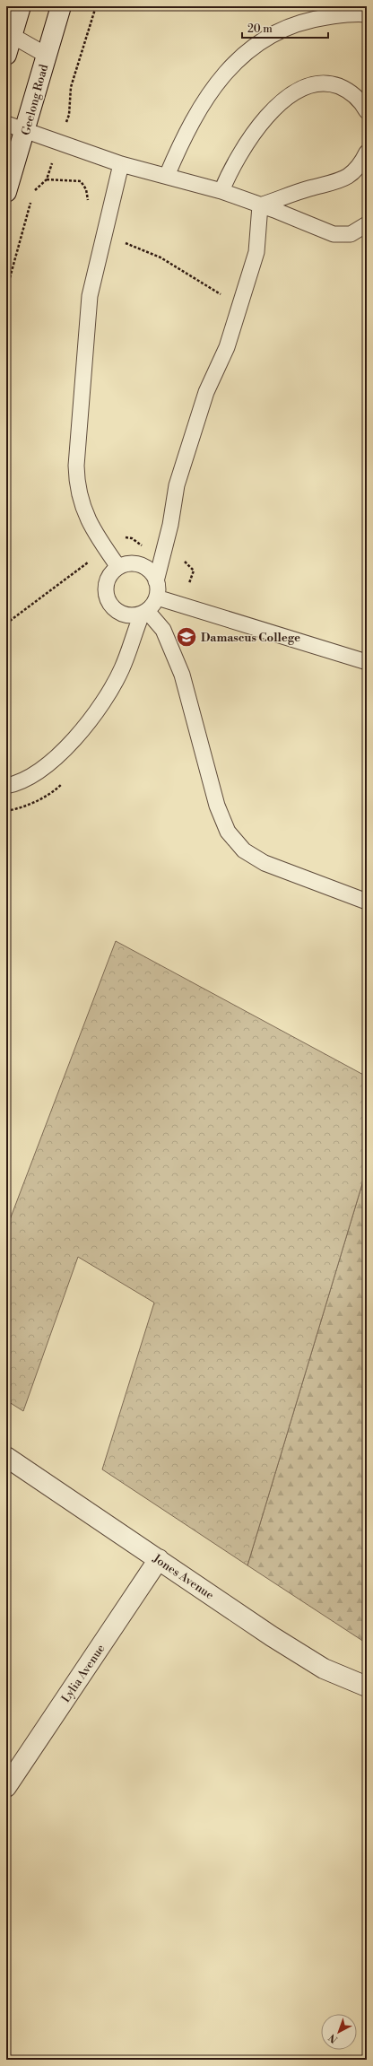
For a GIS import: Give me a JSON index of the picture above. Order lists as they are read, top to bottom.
{
  "streets": {
    "street": ["Geelong Road", "Jones Avenue", "Lylia Avenue"]
  },
  "crossings": [
    ["Jones Avenue", "Lylia Avenue"]
  ],
  "places": {
    "school or university": ["Damascus College"]
  },
  "scale_bar": "20 m",
  "north": "bottom left"
}
